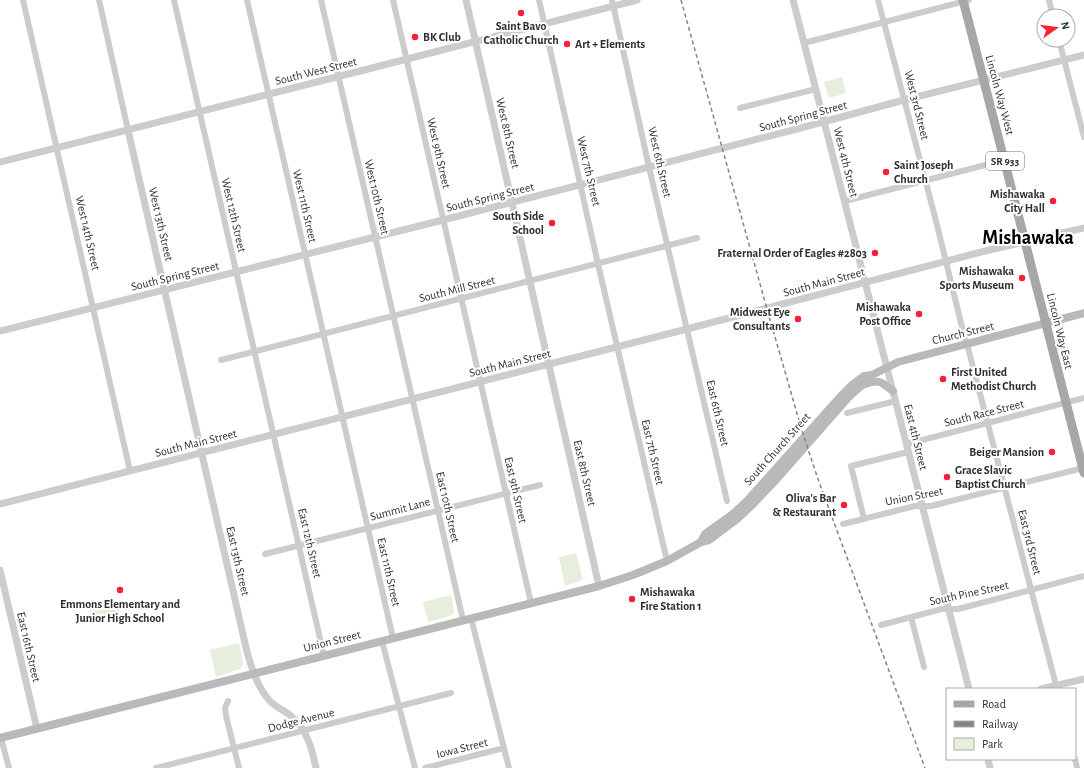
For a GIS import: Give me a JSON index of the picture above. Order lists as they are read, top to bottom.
{
  "streets": {
    "main road": [
      "Lincoln Way West",
      "SR 933",
      "Lincoln Way East",
      "Church Street",
      "South Church Street",
      "Union Street"
    ],
    "street": [
      "South West Street",
      "West 3rd Street",
      "South Spring Street",
      "West 8th Street",
      "West 9th Street",
      "West 6th Street",
      "West 4th Street",
      "West 7th Street",
      "West 10th Street",
      "West 11th Street",
      "West 12th Street",
      "West 13th Street",
      "West 14th Street",
      "South Main Street",
      "South Mill Street",
      "East 6th Street",
      "South Race Street",
      "East 4th Street",
      "East 7th Street",
      "East 8th Street",
      "East 9th Street",
      "East 10th Street",
      "Summit Lane",
      "East 3rd Street",
      "East 12th Street",
      "East 13th Street",
      "East 11th Street",
      "South Pine Street",
      "East 16th Street",
      "Dodge Avenue",
      "Iowa Street"
    ]
  },
  "crossings": [
    ["South West Street", "West 8th Street"],
    ["South West Street", "West 9th Street"],
    ["South West Street", "West 6th Street"],
    ["South West Street", "West 7th Street"],
    ["South West Street", "West 10th Street"],
    ["South West Street", "West 11th Street"],
    ["South West Street", "West 12th Street"],
    ["South West Street", "West 13th Street"],
    ["South West Street", "West 14th Street"],
    ["Lincoln Way West", "South Spring Street"],
    ["Lincoln Way West", "South Main Street"],
    ["Lincoln Way West", "Lincoln Way East"],
    ["West 3rd Street", "South Spring Street"],
    ["West 3rd Street", "South Main Street"],
    ["West 3rd Street", "East 3rd Street"],
    ["South Spring Street", "West 8th Street"],
    ["South Spring Street", "West 9th Street"],
    ["South Spring Street", "West 6th Street"],
    ["South Spring Street", "West 4th Street"],
    ["South Spring Street", "West 7th Street"],
    ["South Spring Street", "West 10th Street"],
    ["South Spring Street", "West 11th Street"],
    ["South Spring Street", "West 12th Street"],
    ["South Spring Street", "West 13th Street"],
    ["South Spring Street", "West 14th Street"],
    ["West 8th Street", "South Main Street"],
    ["West 8th Street", "South Mill Street"],
    ["West 8th Street", "East 8th Street"],
    ["West 9th Street", "South Main Street"],
    ["West 9th Street", "South Mill Street"],
    ["West 9th Street", "East 9th Street"],
    ["West 6th Street", "South Main Street"],
    ["West 6th Street", "South Mill Street"],
    ["West 6th Street", "East 6th Street"],
    ["West 4th Street", "South Main Street"],
    ["West 4th Street", "East 4th Street"],
    ["West 7th Street", "South Main Street"],
    ["West 7th Street", "South Mill Street"],
    ["West 7th Street", "East 7th Street"],
    ["West 10th Street", "South Main Street"],
    ["West 10th Street", "South Mill Street"],
    ["West 10th Street", "East 10th Street"],
    ["West 11th Street", "South Main Street"],
    ["West 11th Street", "South Mill Street"],
    ["West 11th Street", "East 11th Street"],
    ["West 12th Street", "South Main Street"],
    ["West 12th Street", "South Mill Street"],
    ["West 12th Street", "East 12th Street"],
    ["West 13th Street", "South Main Street"],
    ["West 13th Street", "East 13th Street"],
    ["West 14th Street", "South Main Street"],
    ["South Main Street", "Lincoln Way East"],
    ["South Main Street", "East 6th Street"],
    ["South Main Street", "East 4th Street"],
    ["South Main Street", "East 7th Street"],
    ["South Main Street", "East 8th Street"],
    ["South Main Street", "East 9th Street"],
    ["South Main Street", "East 10th Street"],
    ["South Main Street", "East 3rd Street"],
    ["South Main Street", "East 12th Street"],
    ["South Main Street", "East 13th Street"],
    ["South Main Street", "East 11th Street"],
    ["Lincoln Way East", "Church Street"],
    ["Lincoln Way East", "South Race Street"],
    ["Lincoln Way East", "Union Street"],
    ["Church Street", "East 4th Street"],
    ["Church Street", "South Church Street"],
    ["Church Street", "East 3rd Street"],
    ["South Race Street", "East 4th Street"],
    ["South Race Street", "East 3rd Street"],
    ["East 4th Street", "South Church Street"],
    ["East 4th Street", "Union Street"],
    ["East 4th Street", "South Pine Street"],
    ["South Church Street", "East 7th Street"],
    ["South Church Street", "Union Street"],
    ["East 7th Street", "Union Street"],
    ["East 8th Street", "Union Street"],
    ["East 9th Street", "Union Street"],
    ["East 9th Street", "Summit Lane"],
    ["Union Street", "East 10th Street"],
    ["Union Street", "East 3rd Street"],
    ["Union Street", "East 12th Street"],
    ["Union Street", "East 13th Street"],
    ["Union Street", "East 11th Street"],
    ["Union Street", "East 16th Street"],
    ["East 10th Street", "Summit Lane"],
    ["Summit Lane", "East 12th Street"],
    ["Summit Lane", "East 11th Street"],
    ["East 3rd Street", "South Pine Street"]
  ],
  "districts": ["Mishawaka"],
  "places": [
    "Saint Bavo Catholic Church",
    "BK Club",
    "Art + Elements",
    "Saint Joseph Church",
    "Mishawaka City Hall",
    "South Side School",
    "Fraternal Order of Eagles #2803",
    "Mishawaka Sports Museum",
    "Mishawaka Post Office",
    "Midwest Eye Consultants",
    "First United Methodist Church",
    "Beiger Mansion",
    "Grace Slavic Baptist Church",
    "Oliva's Bar & Restaurant",
    "Emmons Elementary and Junior High School",
    "Mishawaka Fire Station 1"
  ],
  "legend": ["Road", "Railway", "Park"],
  "north": "right"
}
